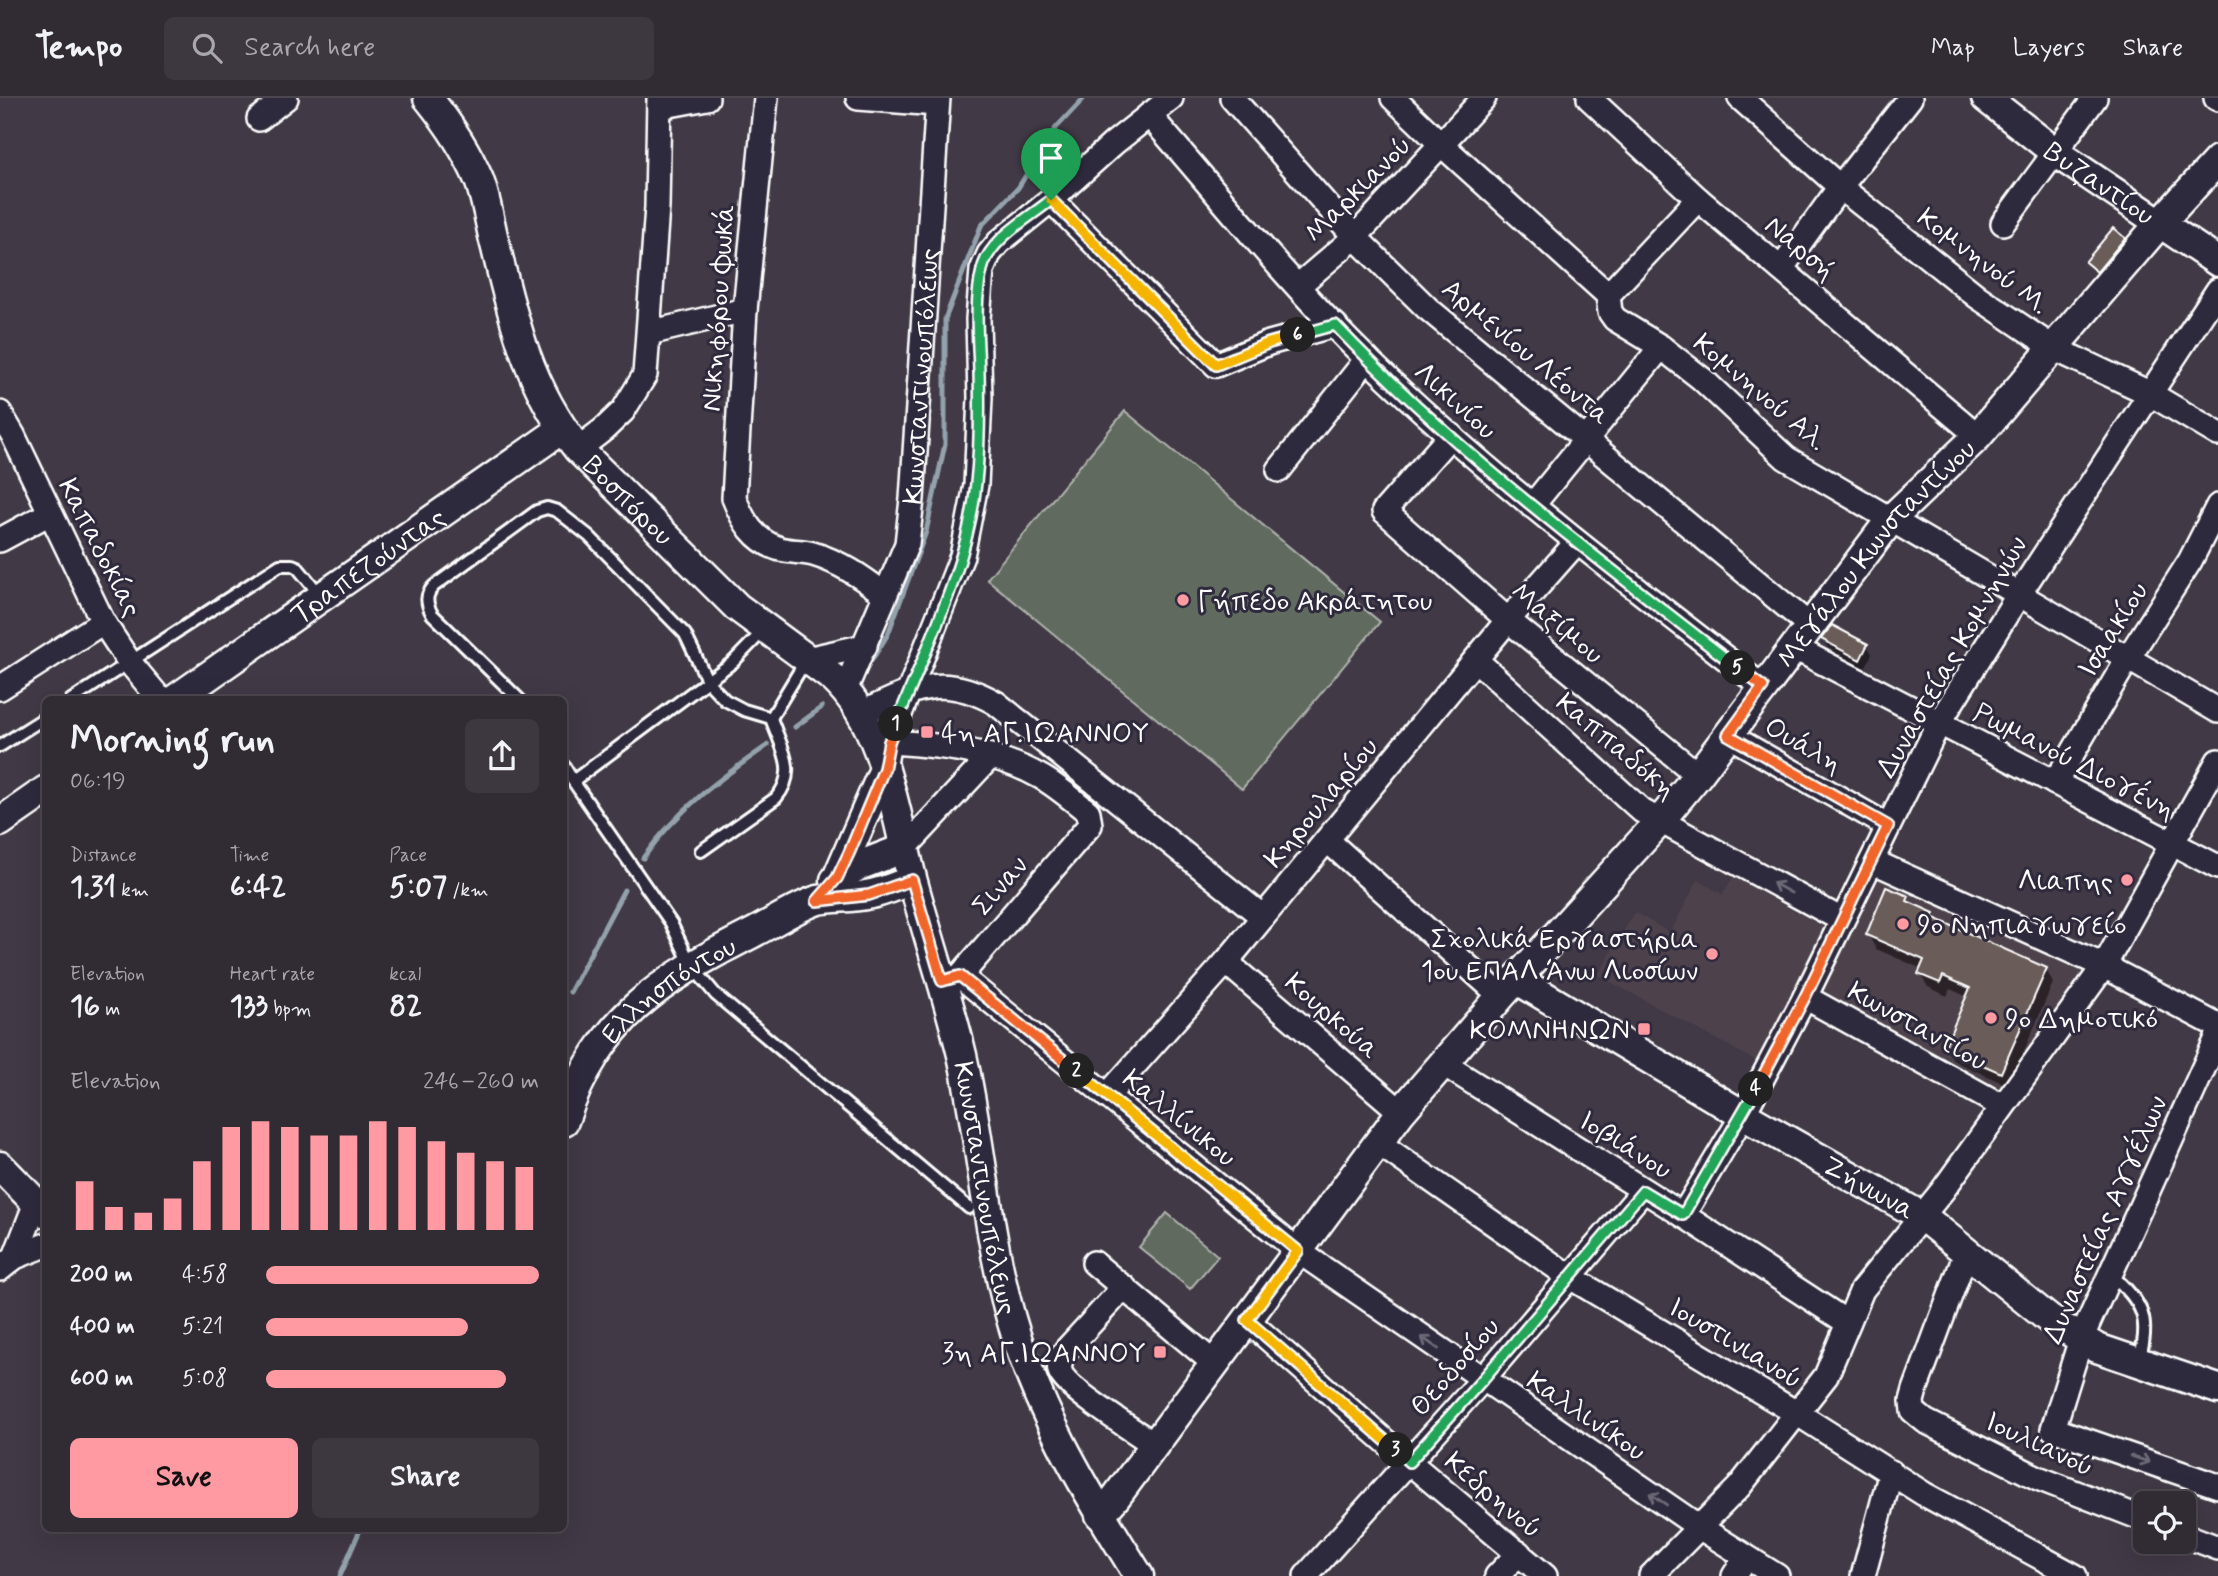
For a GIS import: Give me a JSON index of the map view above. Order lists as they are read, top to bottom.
{
  "streets": {
    "street": [
      "Βυζαντίου",
      "Μαρκιανού",
      "Ναρσή",
      "Κομνηνού Μ.",
      "Νικηφόρου Φωκά",
      "Αρμενίου Λέοντα",
      "Κωνσταντινουπόλεως",
      "Κομνηνού Αλ.",
      "Λικινίου",
      "Βοσπόρου",
      "Καπαδοκίας",
      "Μεγάλου Κωνσταντίνου",
      "Τραπεζούντας",
      "Μαξίμου",
      "Ισαακίου",
      "Δυναστείας Κομνηνών",
      "Ουάλη",
      "Καππαδόκη",
      "Ρωμανού Διογένη",
      "Κηρουλαρίου",
      "Σιναν",
      "Ελλησπόντου",
      "Κουρκούα",
      "Κωνσταντίου",
      "Καλλίνικου",
      "Ιοβιάνου",
      "Ζήνωνα",
      "Δυναστείας Αγγέλων",
      "Ιουστινιανού",
      "Θεοδοσίου",
      "Καλλινίκου",
      "Ιουλιανού",
      "Κεδρηνού"
    ]
  },
  "crossings": [
    ["Βυζαντίου", "Μεγάλου Κωνσταντίνου"],
    ["Μαρκιανού", "Αρμενίου Λέοντα"],
    ["Μαρκιανού", "Κομνηνού Αλ."],
    ["Μαρκιανού", "Λικινίου"],
    ["Ναρσή", "Μεγάλου Κωνσταντίνου"],
    ["Κομνηνού Μ.", "Μεγάλου Κωνσταντίνου"],
    ["Κομνηνού Μ.", "Δυναστείας Κομνηνών"],
    ["Νικηφόρου Φωκά", "Κωνσταντινουπόλεως"],
    ["Αρμενίου Λέοντα", "Μεγάλου Κωνσταντίνου"],
    ["Αρμενίου Λέοντα", "Ρωμανού Διογένη"],
    ["Κωνσταντινουπόλεως", "Βοσπόρου"],
    ["Κωνσταντινουπόλεως", "Μεγάλου Κωνσταντίνου"],
    ["Κωνσταντινουπόλεως", "Σιναν"],
    ["Κωνσταντινουπόλεως", "Ελλησπόντου"],
    ["Κωνσταντινουπόλεως", "Καλλίνικου"],
    ["Κομνηνού Αλ.", "Μεγάλου Κωνσταντίνου"],
    ["Κομνηνού Αλ.", "Ισαακίου"],
    ["Κομνηνού Αλ.", "Δυναστείας Κομνηνών"],
    ["Λικινίου", "Μεγάλου Κωνσταντίνου"],
    ["Λικινίου", "Μαξίμου"],
    ["Λικινίου", "Κηρουλαρίου"],
    ["Βοσπόρου", "Τραπεζούντας"],
    ["Βοσπόρου", "Ελλησπόντου"],
    ["Μεγάλου Κωνσταντίνου", "Μαξίμου"],
    ["Μεγάλου Κωνσταντίνου", "Ουάλη"],
    ["Μεγάλου Κωνσταντίνου", "Καππαδόκη"],
    ["Μεγάλου Κωνσταντίνου", "Ρωμανού Διογένη"],
    ["Μεγάλου Κωνσταντίνου", "Κουρκούα"],
    ["Μεγάλου Κωνσταντίνου", "Καλλίνικου"],
    ["Μεγάλου Κωνσταντίνου", "Ιοβιάνου"],
    ["Μεγάλου Κωνσταντίνου", "Ζήνωνα"],
    ["Μεγάλου Κωνσταντίνου", "Ιουστινιανού"],
    ["Μεγάλου Κωνσταντίνου", "Καλλινίκου"],
    ["Μεγάλου Κωνσταντίνου", "Κεδρηνού"],
    ["Μαξίμου", "Κηρουλαρίου"],
    ["Ισαακίου", "Ρωμανού Διογένη"],
    ["Δυναστείας Κομνηνών", "Ουάλη"],
    ["Δυναστείας Κομνηνών", "Καππαδόκη"],
    ["Δυναστείας Κομνηνών", "Ρωμανού Διογένη"],
    ["Δυναστείας Κομνηνών", "Κωνσταντίου"],
    ["Δυναστείας Κομνηνών", "Ιοβιάνου"],
    ["Δυναστείας Κομνηνών", "Ζήνωνα"],
    ["Καππαδόκη", "Κηρουλαρίου"],
    ["Κηρουλαρίου", "Κουρκούα"],
    ["Κηρουλαρίου", "Καλλίνικου"],
    ["Σιναν", "Καλλίνικου"],
    ["Καλλίνικου", "Καλλινίκου"],
    ["Ιοβιάνου", "Θεοδοσίου"],
    ["Ζήνωνα", "Δυναστείας Αγγέλων"],
    ["Ζήνωνα", "Ιουλιανού"],
    ["Ιουστινιανού", "Θεοδοσίου"],
    ["Θεοδοσίου", "Καλλινίκου"],
    ["Θεοδοσίου", "Κεδρηνού"]
  ],
  "one_way": ["Καππαδόκη", "Καλλινίκου"],
  "places": {
    "other": [
      "Γήπεδο Ακράτητου",
      "Λιαπης",
      "9ο Νηπιαγωγείο",
      "Σχολικά Εργαστήρια 1ου ΕΠΑΛ Άνω Λιοσίων",
      "9ο Δημοτικό"
    ],
    "transit": ["4η ΑΓ.ΙΩΑΝΝΟΥ", "ΚΟΜΝΗΝΩΝ", "3η ΑΓ.ΙΩΑΝΝΟΥ"]
  },
  "page": {
    "header": "Tempo",
    "search": "Search here",
    "nav": ["Map", "Layers", "Share"],
    "pins": [
      "6",
      "5",
      "1",
      "2",
      "4",
      "3"
    ],
    "heading": ["Morning run", "06:19"],
    "stats": [
      ["Distance", "1.31 km"],
      ["Time", "6:42"],
      ["Pace", "5:07 /km"],
      ["Elevation", "16 m"],
      ["Heart rate", "133 bpm"],
      ["kcal", "82"]
    ],
    "chart": ["Elevation", "246–260 m"],
    "list": [
      {
        "name": "200 m",
        "note": "4:58"
      },
      {
        "name": "400 m",
        "note": "5:21"
      },
      {
        "name": "600 m",
        "note": "5:08"
      }
    ],
    "buttons": ["Save", "Share"]
  }
}
